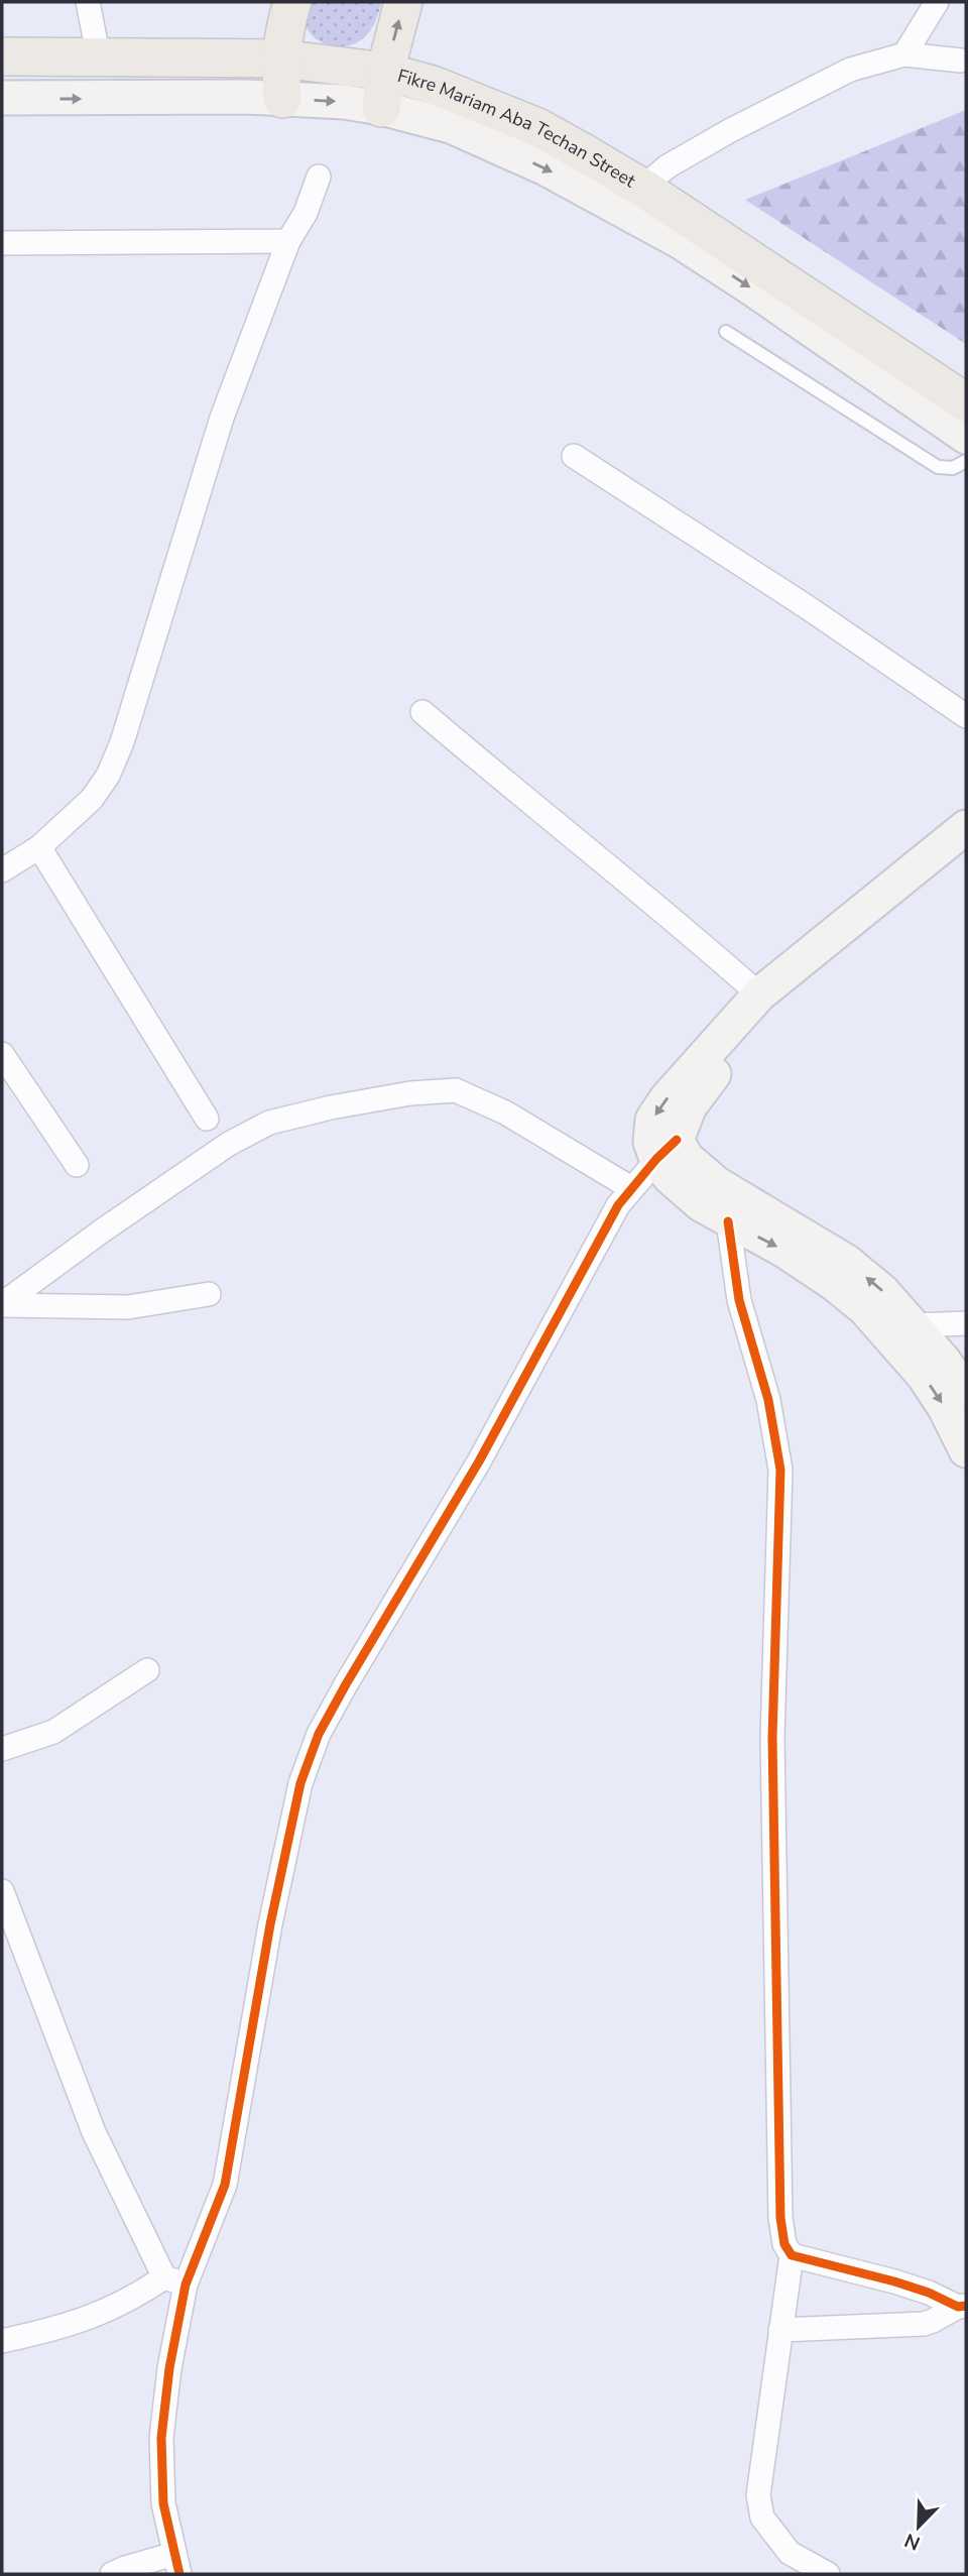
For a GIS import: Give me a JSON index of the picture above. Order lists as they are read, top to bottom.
{
  "streets": {
    "main road": ["Fikre Mariam Aba Techan Street"]
  },
  "north": "bottom left"
}
